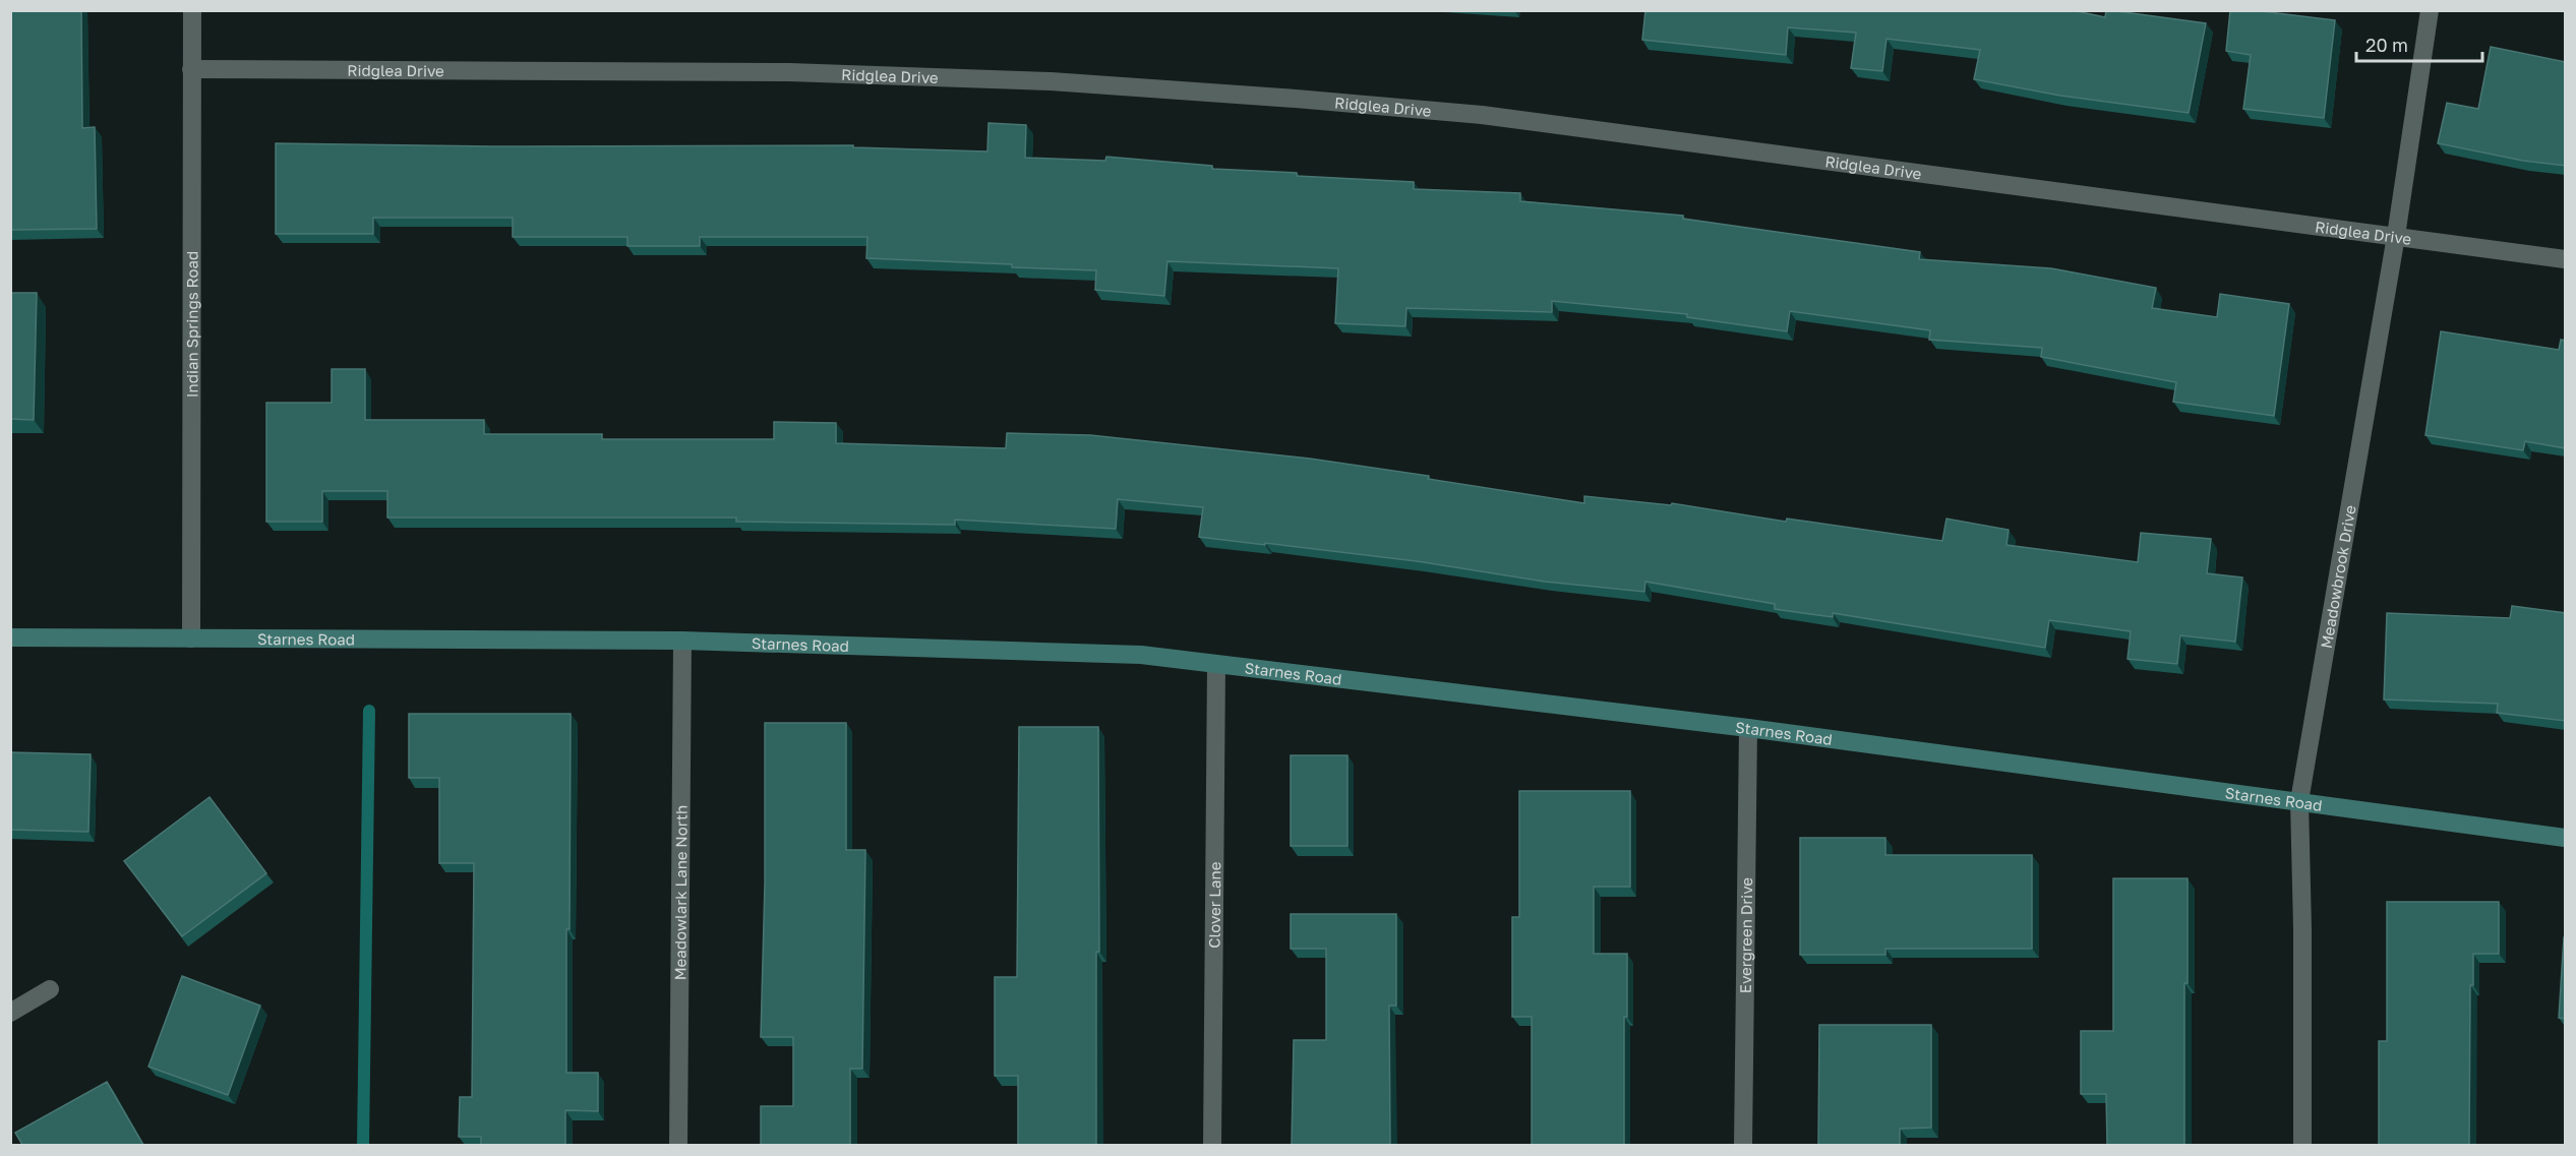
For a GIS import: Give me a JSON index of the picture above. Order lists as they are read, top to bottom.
{
  "streets": {
    "main road": ["Starnes Road"],
    "street": [
      "Ridglea Drive",
      "Indian Springs Road",
      "Meadowbrook Drive",
      "Meadowlark Lane North",
      "Clover Lane",
      "Evergreen Drive"
    ]
  },
  "crossings": [
    ["Ridglea Drive", "Indian Springs Road"],
    ["Ridglea Drive", "Meadowbrook Drive"],
    ["Indian Springs Road", "Starnes Road"],
    ["Meadowbrook Drive", "Starnes Road"],
    ["Starnes Road", "Meadowlark Lane North"],
    ["Starnes Road", "Clover Lane"],
    ["Starnes Road", "Evergreen Drive"]
  ],
  "scale_bar": "20 m"
}
